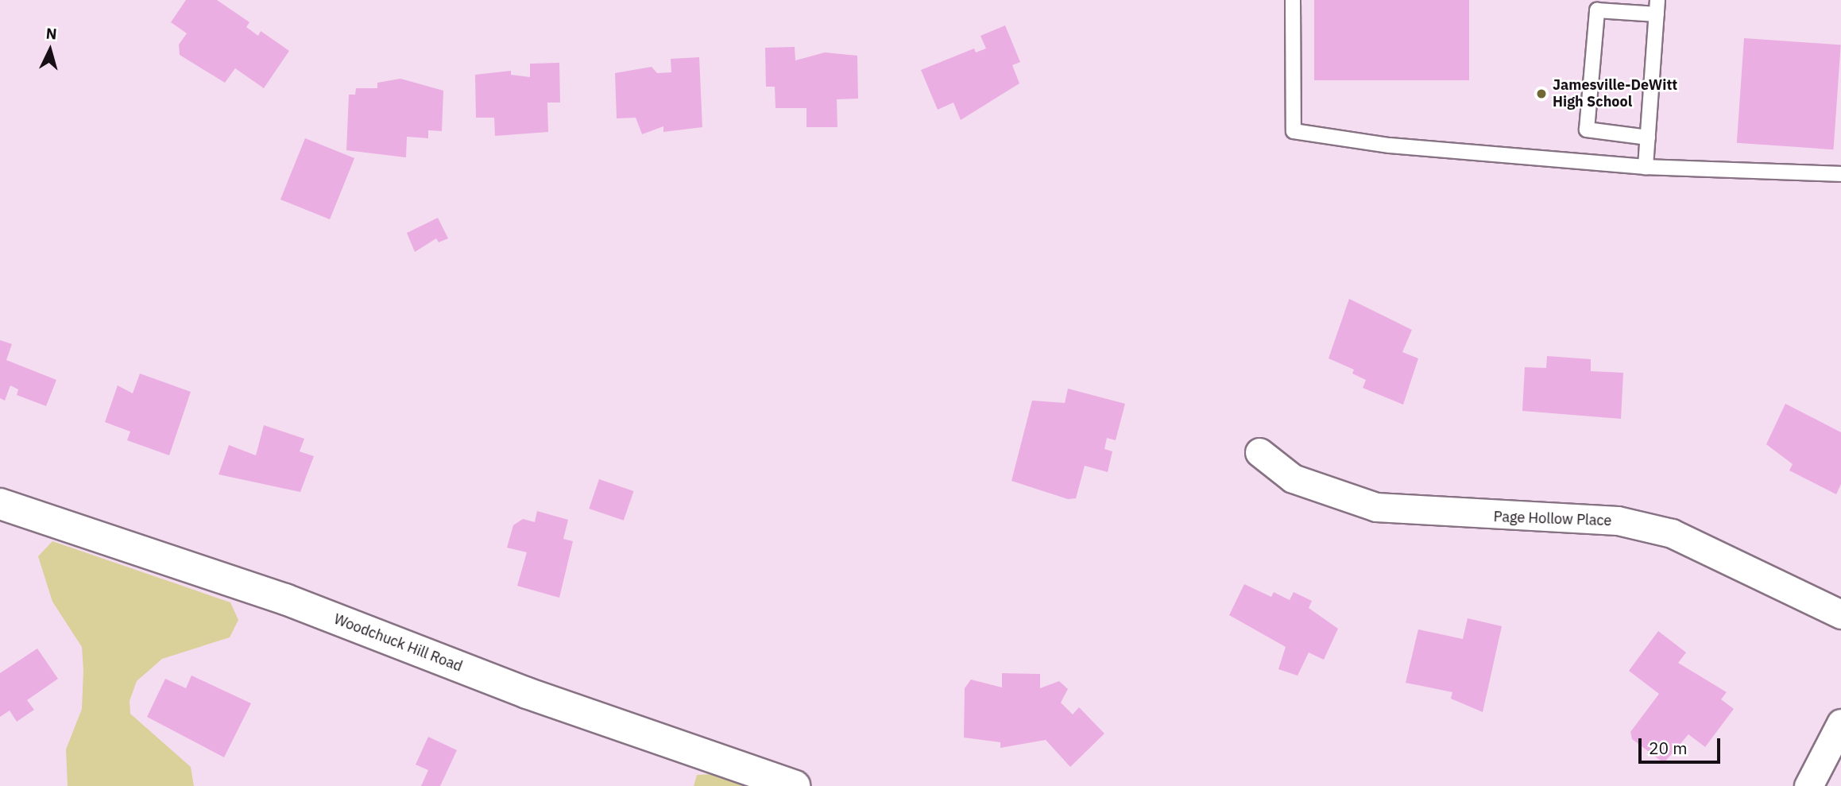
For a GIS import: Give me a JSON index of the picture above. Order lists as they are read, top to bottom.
{
  "streets": {
    "street": ["Page Hollow Place", "Woodchuck Hill Road"]
  },
  "places": ["Jamesville-DeWitt High School"],
  "scale_bar": "20 m",
  "north": "top"
}
